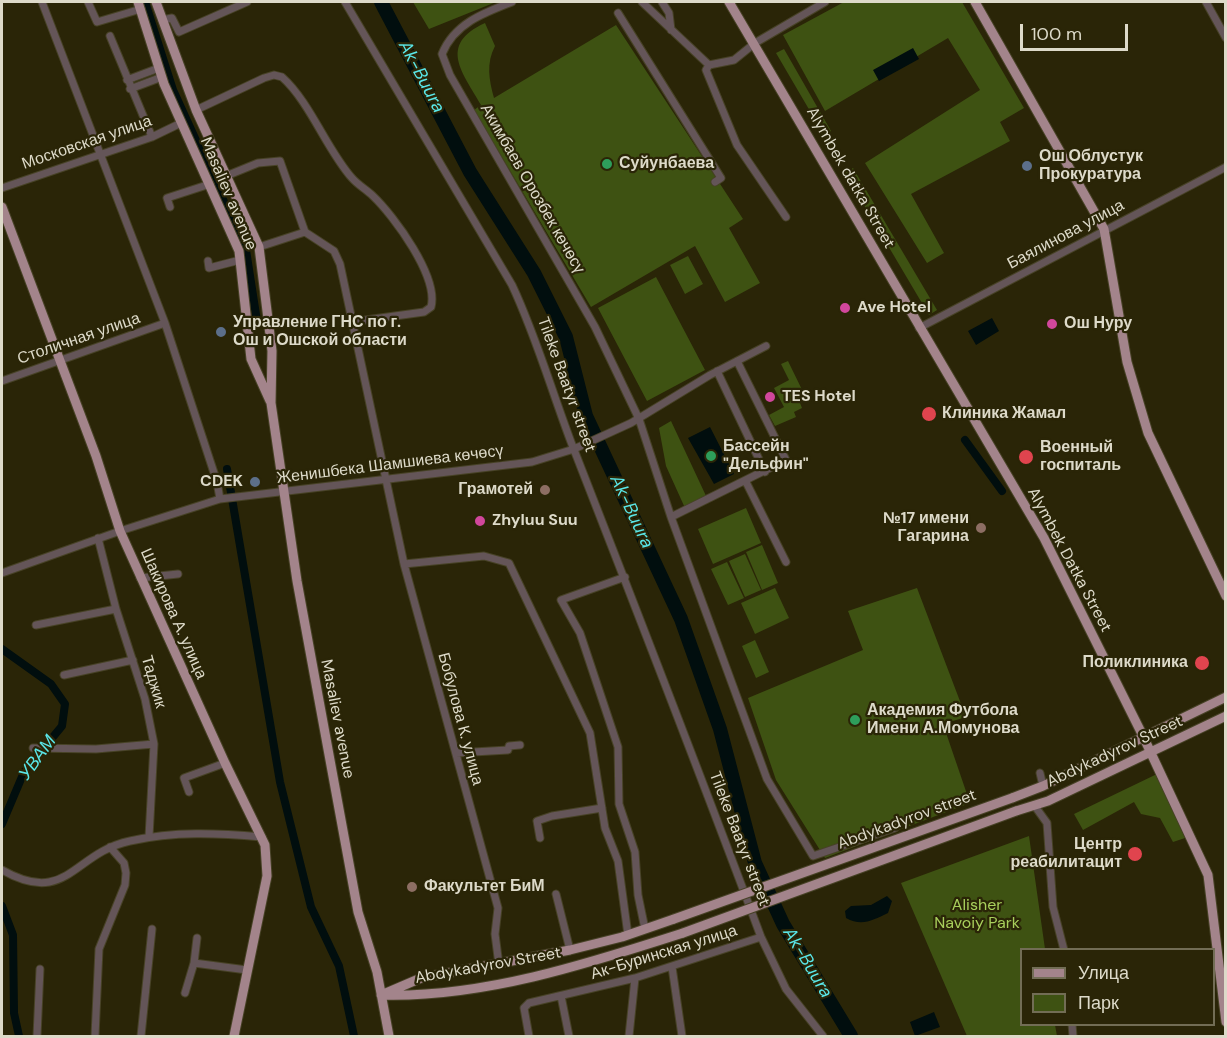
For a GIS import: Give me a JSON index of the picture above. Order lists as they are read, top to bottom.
{
  "streets": {
    "main road": [
      "Alymbek datka Street",
      "Masaliev avenue",
      "Alymbek Datka Street",
      "Шакирова А. улица",
      "Abdykadyrov Street",
      "Abdykadyrov street"
    ],
    "street": [
      "Московская улица",
      "Акимбаев Орозбек көчөсү",
      "Баялинова улица",
      "Столичная улица",
      "Tileke Baatyr street",
      "Женишбека Шамшиева көчөсү",
      "Таджик",
      "Бобулова К. улица",
      "Ак-Буринская улица"
    ]
  },
  "crossings": [
    ["Московская улица", "Masaliev avenue"],
    ["Alymbek datka Street", "Баялинова улица"],
    ["Alymbek datka Street", "Alymbek Datka Street"],
    ["Акимбаев Орозбек көчөсү", "Женишбека Шамшиева көчөсү"],
    ["Masaliev avenue", "Женишбека Шамшиева көчөсү"],
    ["Masaliev avenue", "Abdykadyrov Street"],
    ["Баялинова улица", "Alymbek Datka Street"],
    ["Столичная улица", "Шакирова А. улица"],
    ["Tileke Baatyr street", "Женишбека Шамшиева көчөсү"],
    ["Tileke Baatyr street", "Ак-Буринская улица"],
    ["Женишбека Шамшиева көчөсү", "Шакирова А. улица"],
    ["Женишбека Шамшиева көчөсү", "Таджик"],
    ["Женишбека Шамшиева көчөсү", "Бобулова К. улица"],
    ["Alymbek Datka Street", "Abdykadyrov Street"],
    ["Alymbek Datka Street", "Abdykadyrov street"],
    ["Бобулова К. улица", "Abdykadyrov Street"],
    ["Abdykadyrov Street", "Abdykadyrov street"]
  ],
  "water": ["Ak-Buura", "УВАМ"],
  "parks": ["Alisher Navoiy Park"],
  "places": [
    "Суйунбаева",
    "Ош Облустук Прокуратура",
    "Ave Hotel",
    "Ош Нуру",
    "Управление ГНС по г. Ош и Ошской области",
    "TES Hotel",
    "Клиника Жамал",
    "Бассейн \"Дельфин\"",
    "Военный госпиталь",
    "CDEK",
    "Грамотей",
    "Zhyluu Suu",
    "№17 имени Гагарина",
    "Поликлиника",
    "Академия Футбола Имени А.Момунова",
    "Центр реабилитацит",
    "Факультет БиМ"
  ],
  "legend": ["Улица", "Парк"],
  "scale_bar": "100 m"
}
